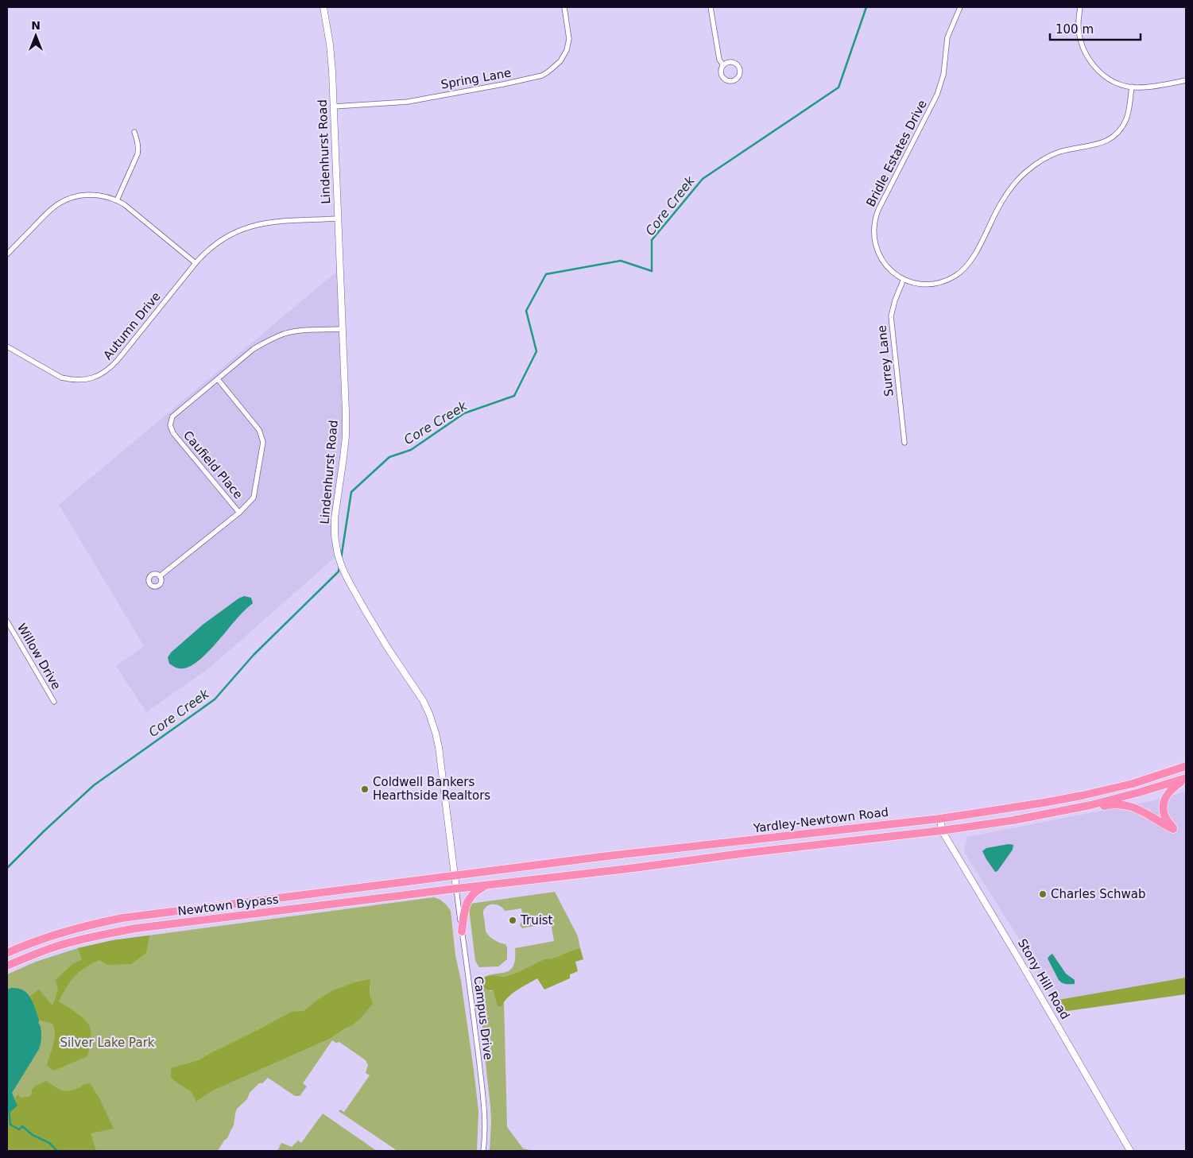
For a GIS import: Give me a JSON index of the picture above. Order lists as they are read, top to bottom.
{
  "streets": {
    "highway": ["Yardley-Newtown Road", "Newtown Bypass"],
    "street": [
      "Spring Lane",
      "Lindenhurst Road",
      "Bridle Estates Drive",
      "Autumn Drive",
      "Surrey Lane",
      "Caufield Place",
      "Willow Drive",
      "Stony Hill Road",
      "Campus Drive"
    ]
  },
  "crossings": [
    ["Spring Lane", "Lindenhurst Road"],
    ["Lindenhurst Road", "Autumn Drive"],
    ["Lindenhurst Road", "Caufield Place"],
    ["Lindenhurst Road", "Yardley-Newtown Road"],
    ["Lindenhurst Road", "Newtown Bypass"],
    ["Lindenhurst Road", "Campus Drive"],
    ["Bridle Estates Drive", "Surrey Lane"],
    ["Yardley-Newtown Road", "Newtown Bypass"],
    ["Yardley-Newtown Road", "Stony Hill Road"],
    ["Yardley-Newtown Road", "Campus Drive"],
    ["Newtown Bypass", "Campus Drive"]
  ],
  "water": ["Core Creek"],
  "parks": ["Silver Lake Park"],
  "places": ["Coldwell Bankers Hearthside Realtors", "Charles Schwab", "Truist"],
  "scale_bar": "100 m",
  "north": "top"
}
